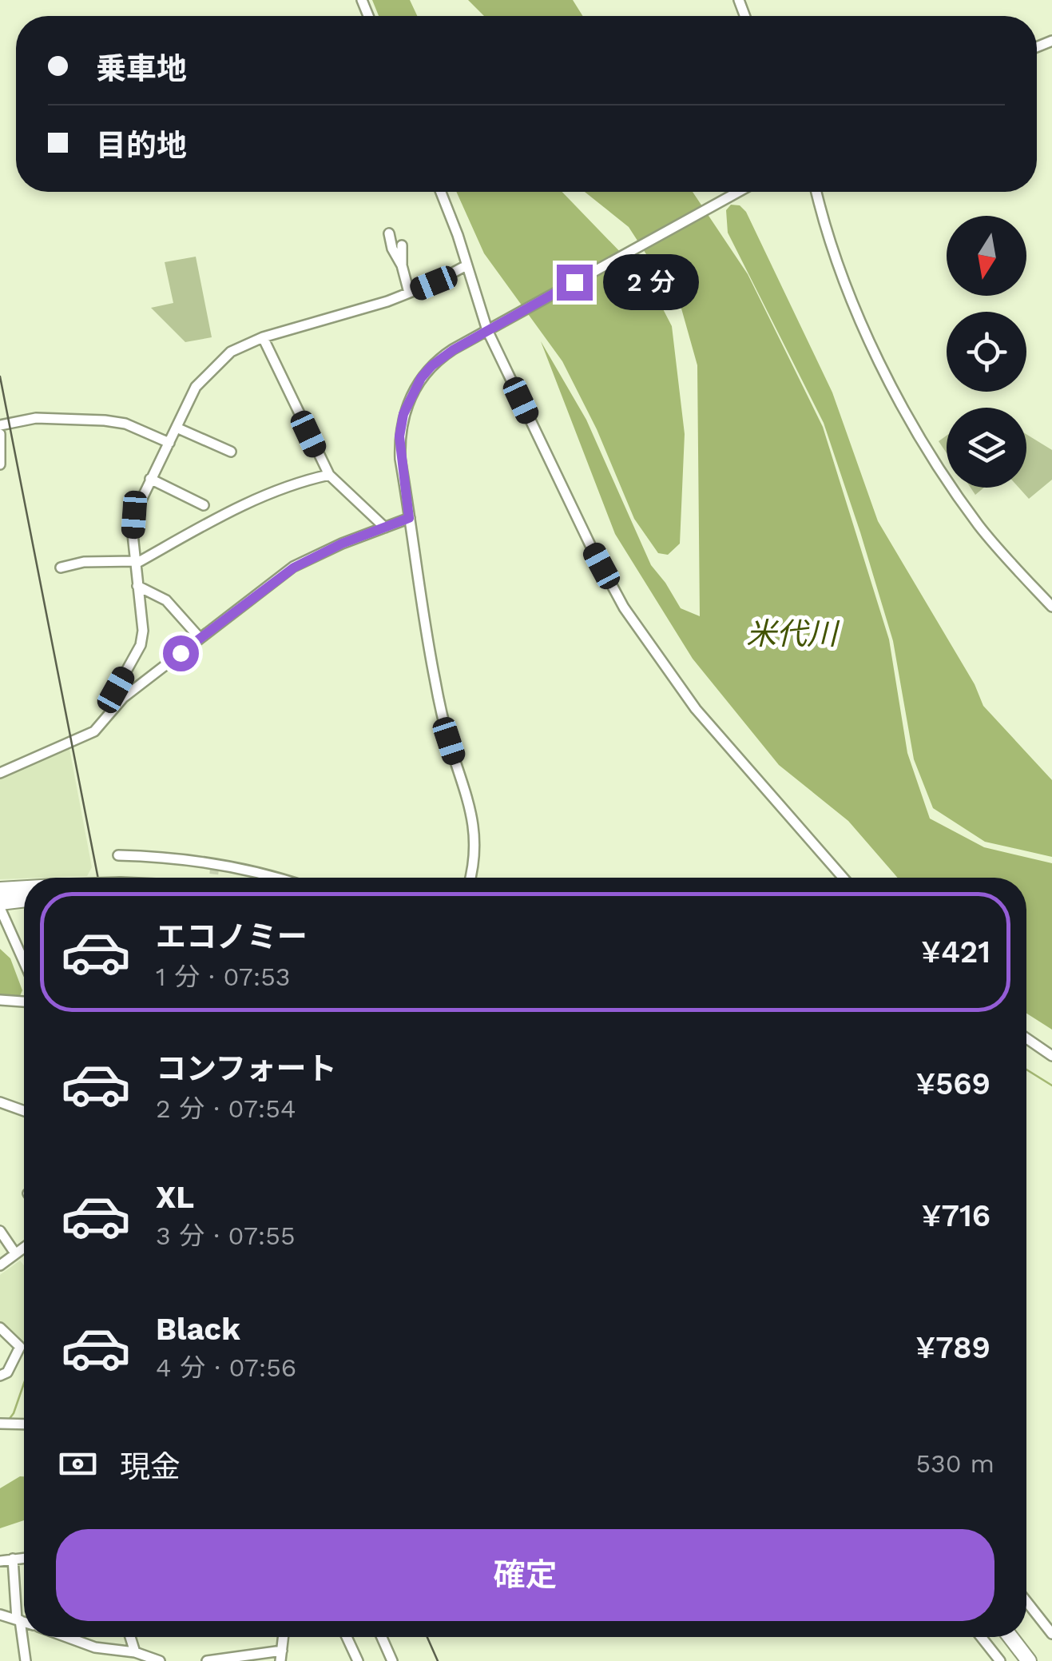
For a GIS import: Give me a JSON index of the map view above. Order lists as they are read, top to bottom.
{
  "water": ["米代川"],
  "north": "bottom",
  "page": {
    "banner": ["乗車地", "目的地"],
    "bubble": "2 分",
    "list": [
      {
        "name": "エコノミー",
        "note": "1 分 · 07:53",
        "value": "¥421"
      },
      {
        "name": "コンフォート",
        "note": "2 分 · 07:54",
        "value": "¥569"
      },
      {
        "name": "XL",
        "note": "3 分 · 07:55",
        "value": "¥716"
      },
      {
        "name": "Black",
        "note": "4 分 · 07:56",
        "value": "¥789"
      }
    ],
    "pay": ["現金", "530 m"],
    "buttons": "確定"
  }
}
